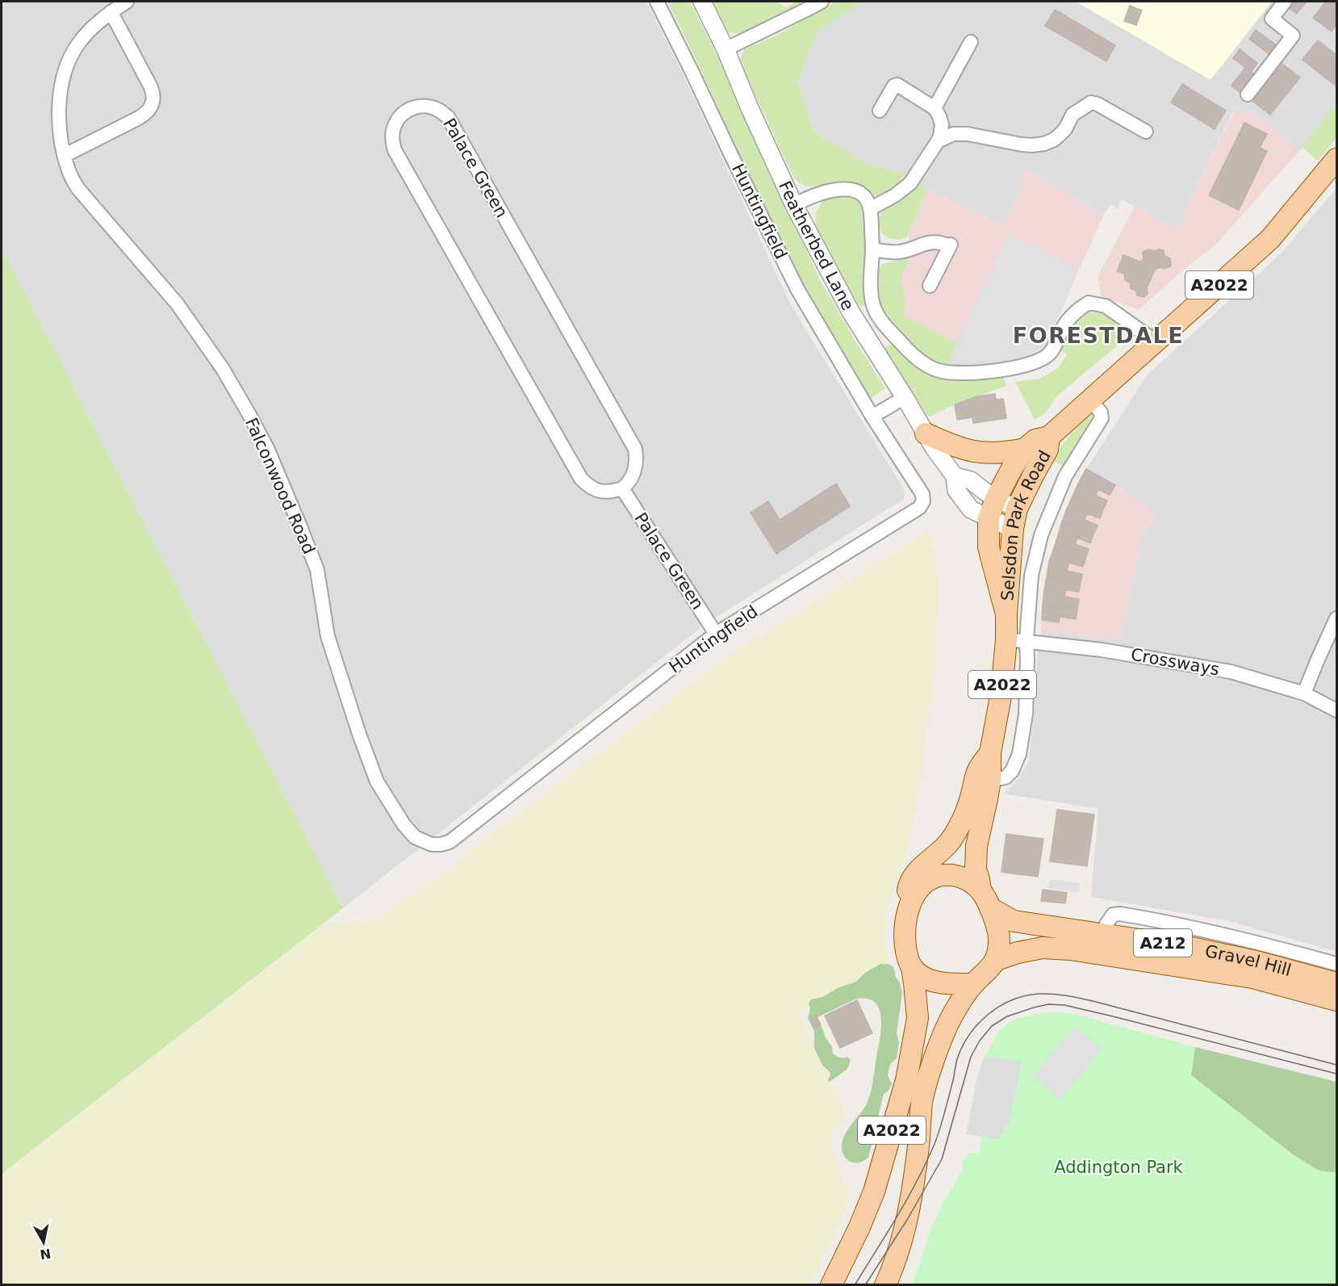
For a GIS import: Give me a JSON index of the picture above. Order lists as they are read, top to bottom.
{
  "streets": {
    "main road": [
      "A2022",
      "Selsdon Park Road",
      "A212",
      "Gravel Hill"
    ],
    "street": [
      "Palace Green",
      "Huntingfield",
      "Featherbed Lane",
      "Falconwood Road",
      "Crossways"
    ]
  },
  "crossings": [
    ["Palace Green", "Huntingfield"],
    ["Huntingfield", "Falconwood Road"],
    ["Featherbed Lane", "Selsdon Park Road"],
    ["A2022", "Selsdon Park Road"],
    ["A2022", "Gravel Hill"],
    ["Selsdon Park Road", "Crossways"],
    ["Selsdon Park Road", "Gravel Hill"]
  ],
  "districts": ["FORESTDALE"],
  "parks": ["Addington Park"],
  "north": "bottom"
}
